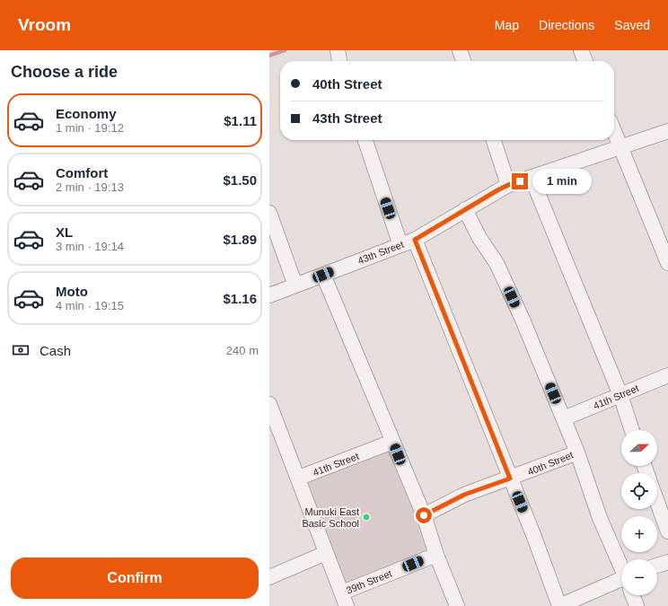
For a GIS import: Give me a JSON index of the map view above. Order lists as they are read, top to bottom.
{
  "streets": {
    "street": [
      "43th Street",
      "41th Street",
      "40th Street",
      "39th Street"
    ]
  },
  "places": ["Munuki East Basic School"],
  "north": "right",
  "page": {
    "header": "Vroom",
    "nav": ["Map", "Directions", "Saved"],
    "heading": "Choose a ride",
    "banner": ["40th Street", "43th Street"],
    "list": [
      {
        "name": "Economy",
        "note": "1 min · 19:12",
        "value": "$1.11"
      },
      {
        "name": "Comfort",
        "note": "2 min · 19:13",
        "value": "$1.50"
      },
      {
        "name": "XL",
        "note": "3 min · 19:14",
        "value": "$1.89"
      },
      {
        "name": "Moto",
        "note": "4 min · 19:15",
        "value": "$1.16"
      }
    ],
    "bubble": "1 min",
    "pay": ["Cash", "240 m"],
    "map_buttons": ["+", "−"],
    "buttons": "Confirm"
  }
}
